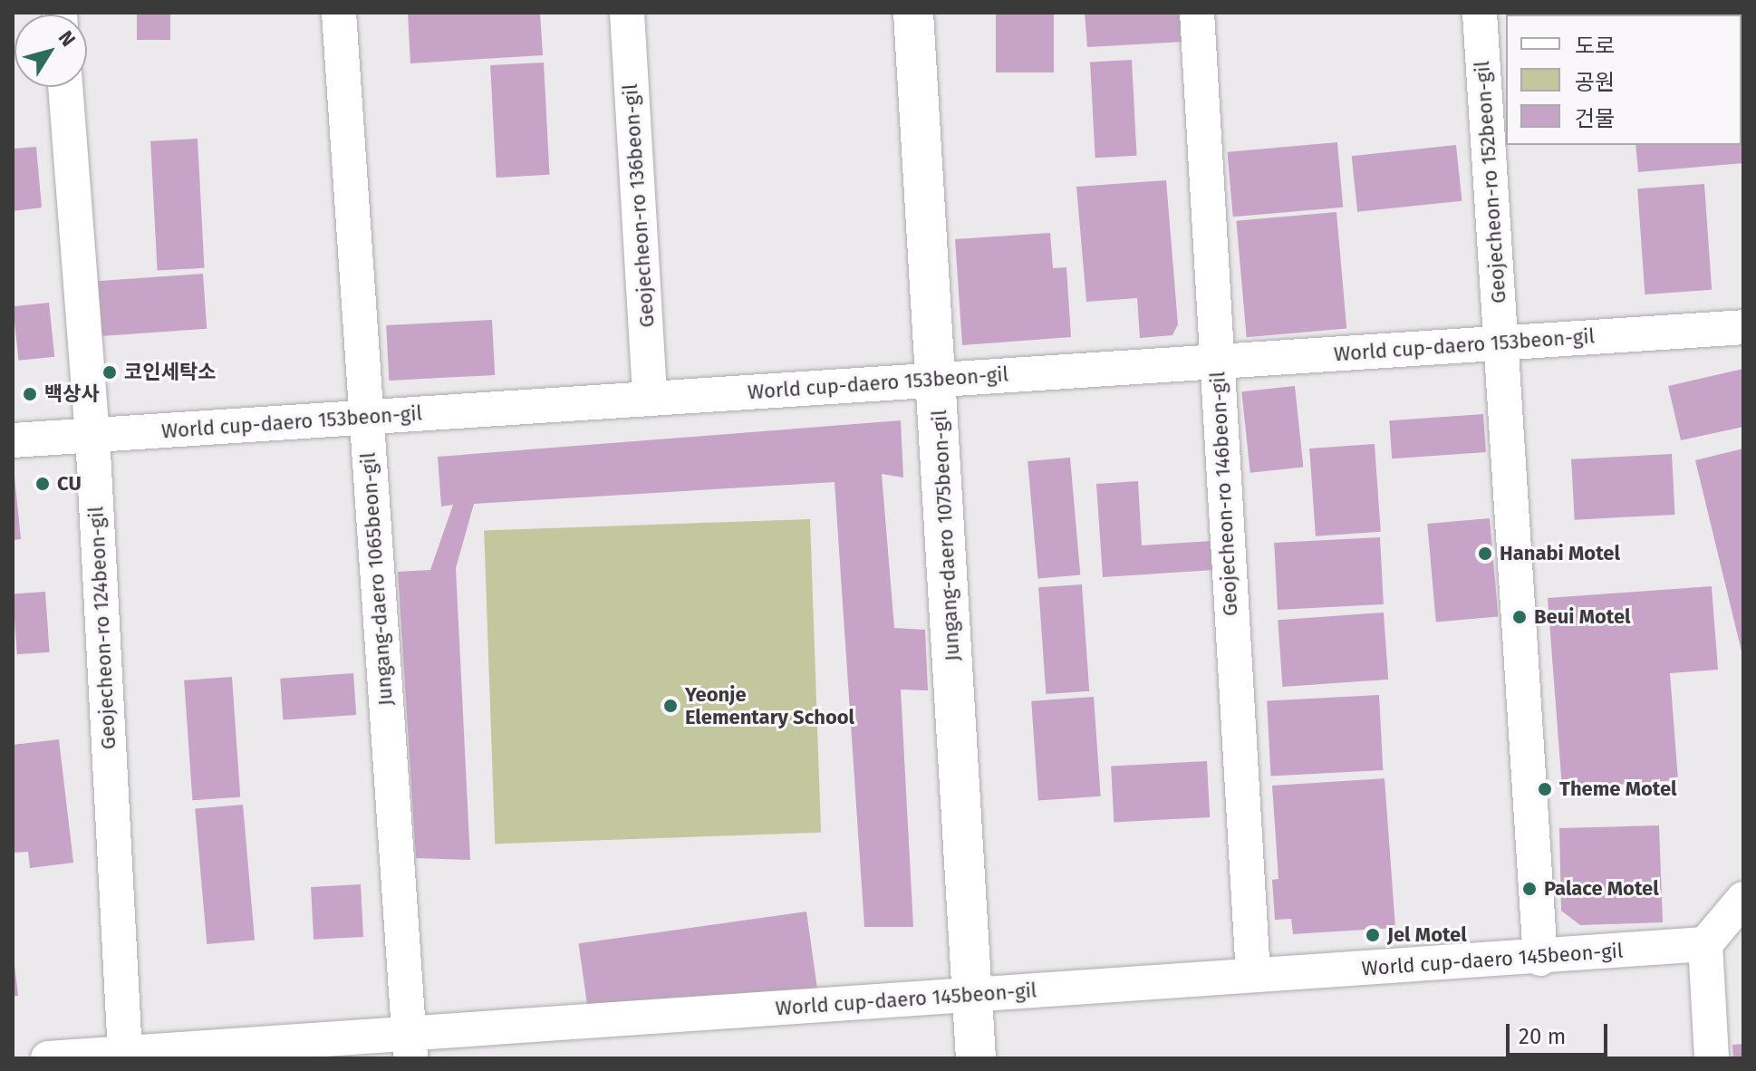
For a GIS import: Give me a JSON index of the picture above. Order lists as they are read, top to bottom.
{
  "streets": {
    "street": [
      "Geojecheon-ro 152beon-gil",
      "Geojecheon-ro 136beon-gil",
      "World cup-daero 153beon-gil",
      "Geojecheon-ro 146beon-gil",
      "Jungang-daero 1075beon-gil",
      "Jungang-daero 1065beon-gil",
      "Geojecheon-ro 124beon-gil",
      "World cup-daero 145beon-gil"
    ]
  },
  "crossings": [
    ["Geojecheon-ro 152beon-gil", "World cup-daero 153beon-gil"],
    ["Geojecheon-ro 152beon-gil", "World cup-daero 145beon-gil"],
    ["Geojecheon-ro 136beon-gil", "World cup-daero 153beon-gil"],
    ["World cup-daero 153beon-gil", "Geojecheon-ro 146beon-gil"],
    ["World cup-daero 153beon-gil", "Jungang-daero 1075beon-gil"],
    ["World cup-daero 153beon-gil", "Jungang-daero 1065beon-gil"],
    ["World cup-daero 153beon-gil", "Geojecheon-ro 124beon-gil"],
    ["Geojecheon-ro 146beon-gil", "World cup-daero 145beon-gil"],
    ["Jungang-daero 1075beon-gil", "World cup-daero 145beon-gil"],
    ["Jungang-daero 1065beon-gil", "World cup-daero 145beon-gil"],
    ["Geojecheon-ro 124beon-gil", "World cup-daero 145beon-gil"]
  ],
  "places": [
    "코인세탁소",
    "백상사",
    "CU",
    "Hanabi Motel",
    "Beui Motel",
    "Yeonje Elementary School",
    "Theme Motel",
    "Palace Motel",
    "Jel Motel"
  ],
  "legend": ["도로", "공원", "건물"],
  "scale_bar": "20 m",
  "north": "top right"
}
